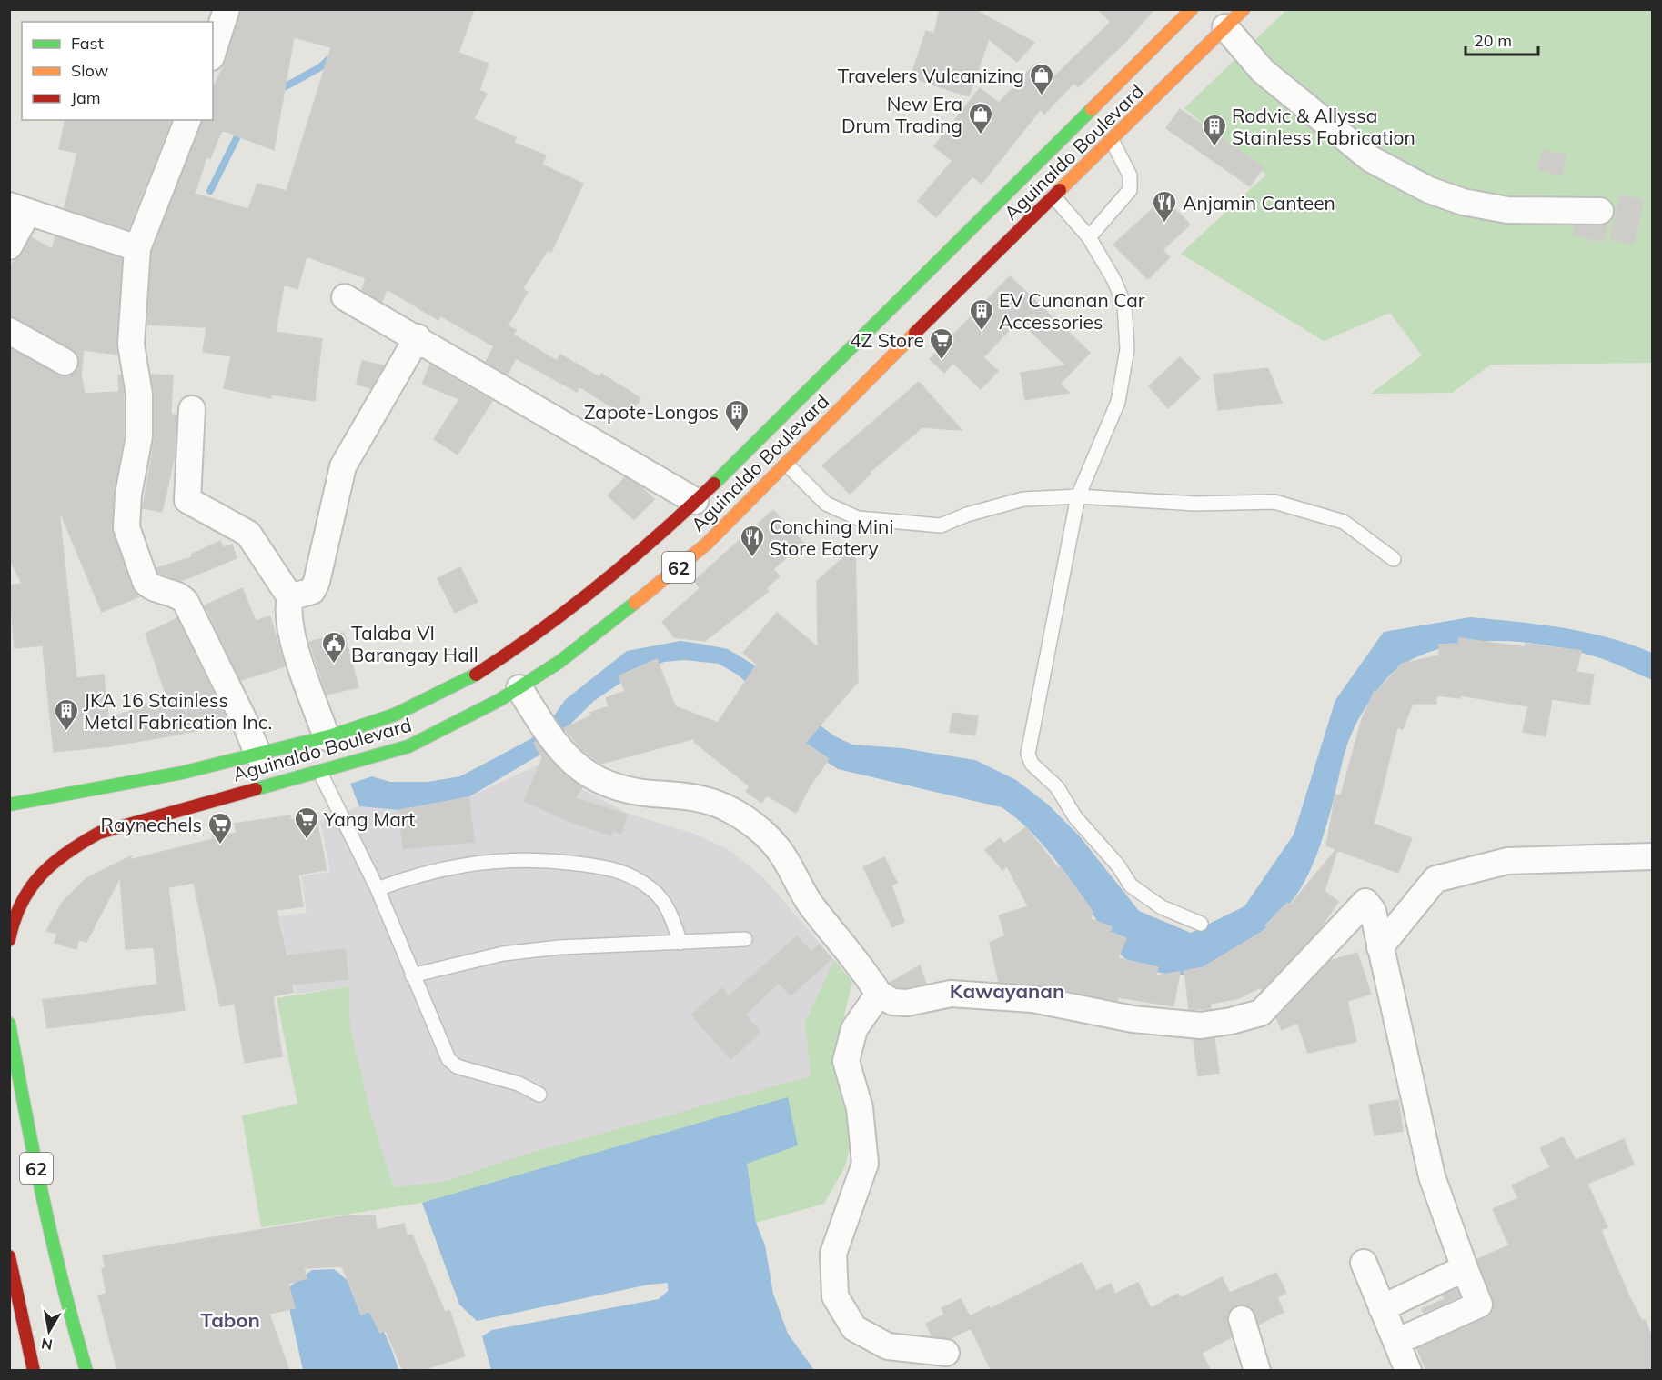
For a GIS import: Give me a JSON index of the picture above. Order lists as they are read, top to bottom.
{
  "streets": {
    "highway": ["Aguinaldo Boulevard", "62"]
  },
  "crossings": [
    ["Aguinaldo Boulevard", "62"]
  ],
  "districts": ["Kawayanan", "Tabon"],
  "places": {
    "shop": ["Travelers Vulcanizing", "New Era Drum Trading"],
    "building": [
      "Rodvic & Allyssa Stainless Fabrication",
      "EV Cunanan Car Accessories",
      "Zapote-Longos",
      "JKA 16 Stainless Metal Fabrication Inc."
    ],
    "restaurant": ["Anjamin Canteen", "Conching Mini Store Eatery"],
    "supermarket": ["4Z Store", "Yang Mart", "Raynechels"],
    "public building": ["Talaba VI Barangay Hall"]
  },
  "legend": ["Fast", "Slow", "Jam"],
  "scale_bar": "20 m",
  "north": "bottom"
}
